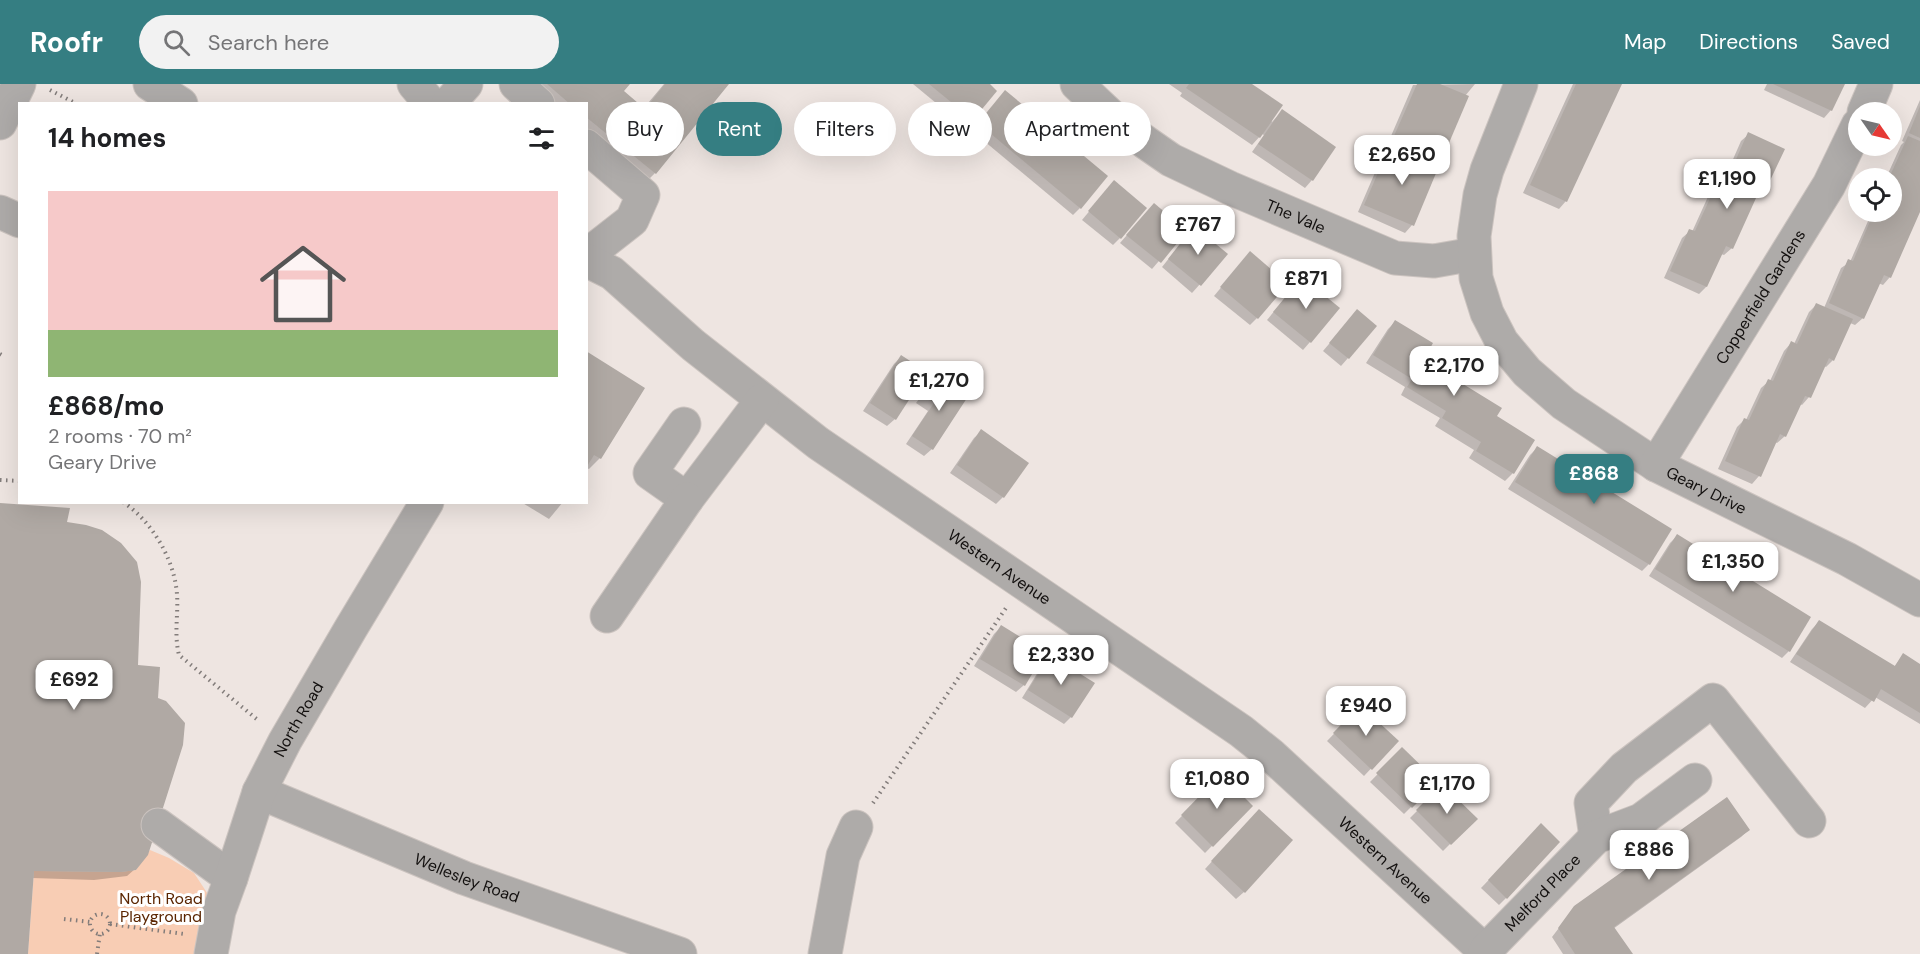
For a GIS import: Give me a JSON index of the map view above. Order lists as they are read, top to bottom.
{
  "streets": {
    "street": [
      "The Vale",
      "Copperfield Gardens",
      "Geary Drive",
      "Western Avenue",
      "North Road",
      "Wellesley Road",
      "Melford Place"
    ]
  },
  "crossings": [
    ["The Vale", "Geary Drive"],
    ["Copperfield Gardens", "Geary Drive"],
    ["Western Avenue", "Melford Place"],
    ["North Road", "Wellesley Road"]
  ],
  "parks": ["North Road Playground"],
  "north": "bottom right",
  "page": {
    "header": "Roofr",
    "search": "Search here",
    "nav": ["Map", "Directions", "Saved"],
    "chip": [
      "Buy",
      "Rent",
      "Filters",
      "New",
      "Apartment"
    ],
    "heading": "14 homes",
    "price": [
      "£2,650",
      "£1,190",
      "£767",
      "£871",
      "£2,170",
      "£1,270",
      "£868",
      "£1,350",
      "£2,330",
      "£692",
      "£940",
      "£1,080",
      "£1,170",
      "£886"
    ],
    "list": [
      {
        "name": "£868/mo",
        "note": "2 rooms · 70 m² · Geary Drive"
      }
    ]
  }
}
